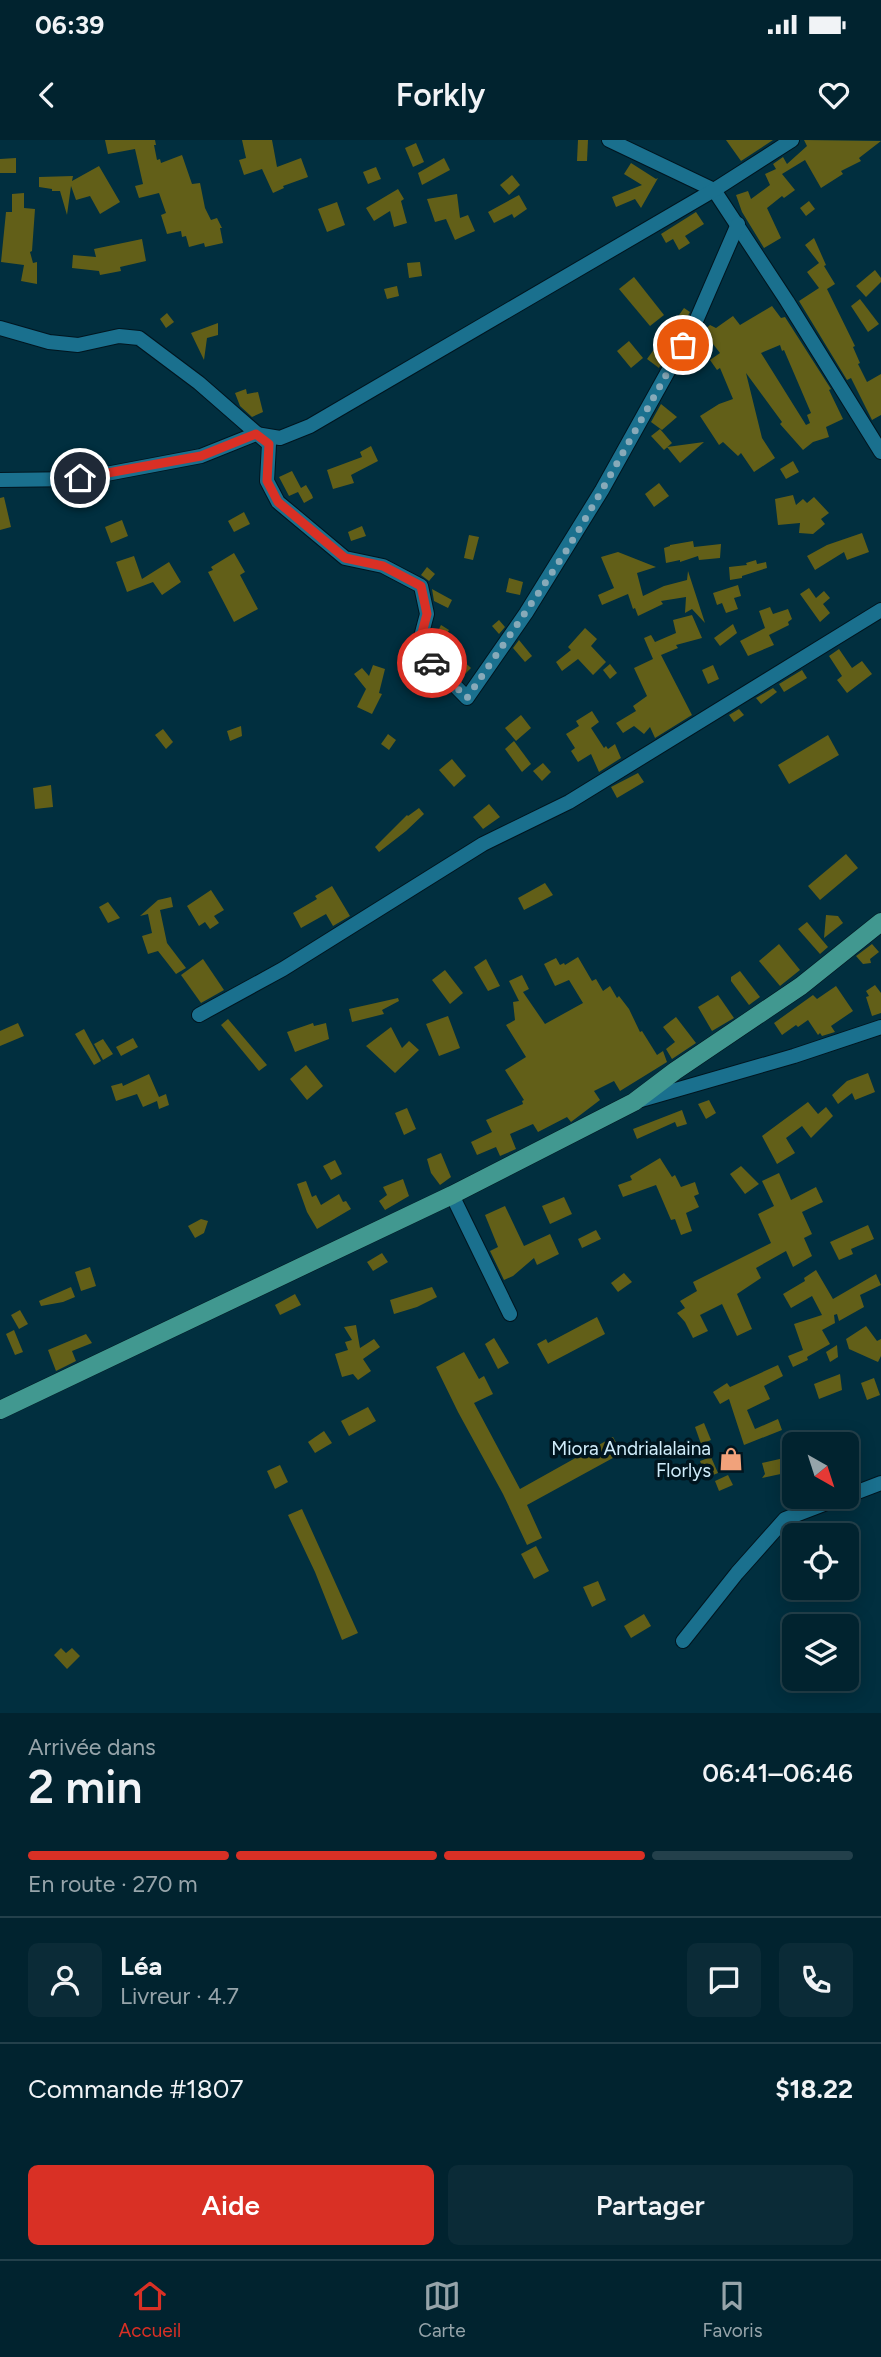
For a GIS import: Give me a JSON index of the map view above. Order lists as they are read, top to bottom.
{
  "places": {
    "shop": ["Miora Andrialalaina Florlys"]
  },
  "north": "bottom right",
  "page": {
    "status": "06:39",
    "header": "Forkly",
    "heading": ["2 min", "Arrivée dans", "06:41–06:46"],
    "panel": [
      "Léa",
      "Livreur · 4.7",
      "Commande #1807",
      "$18.22"
    ],
    "bar": "En route · 270 m",
    "buttons": ["Aide", "Partager"],
    "tabs": ["Accueil", "Carte", "Favoris"]
  }
}
